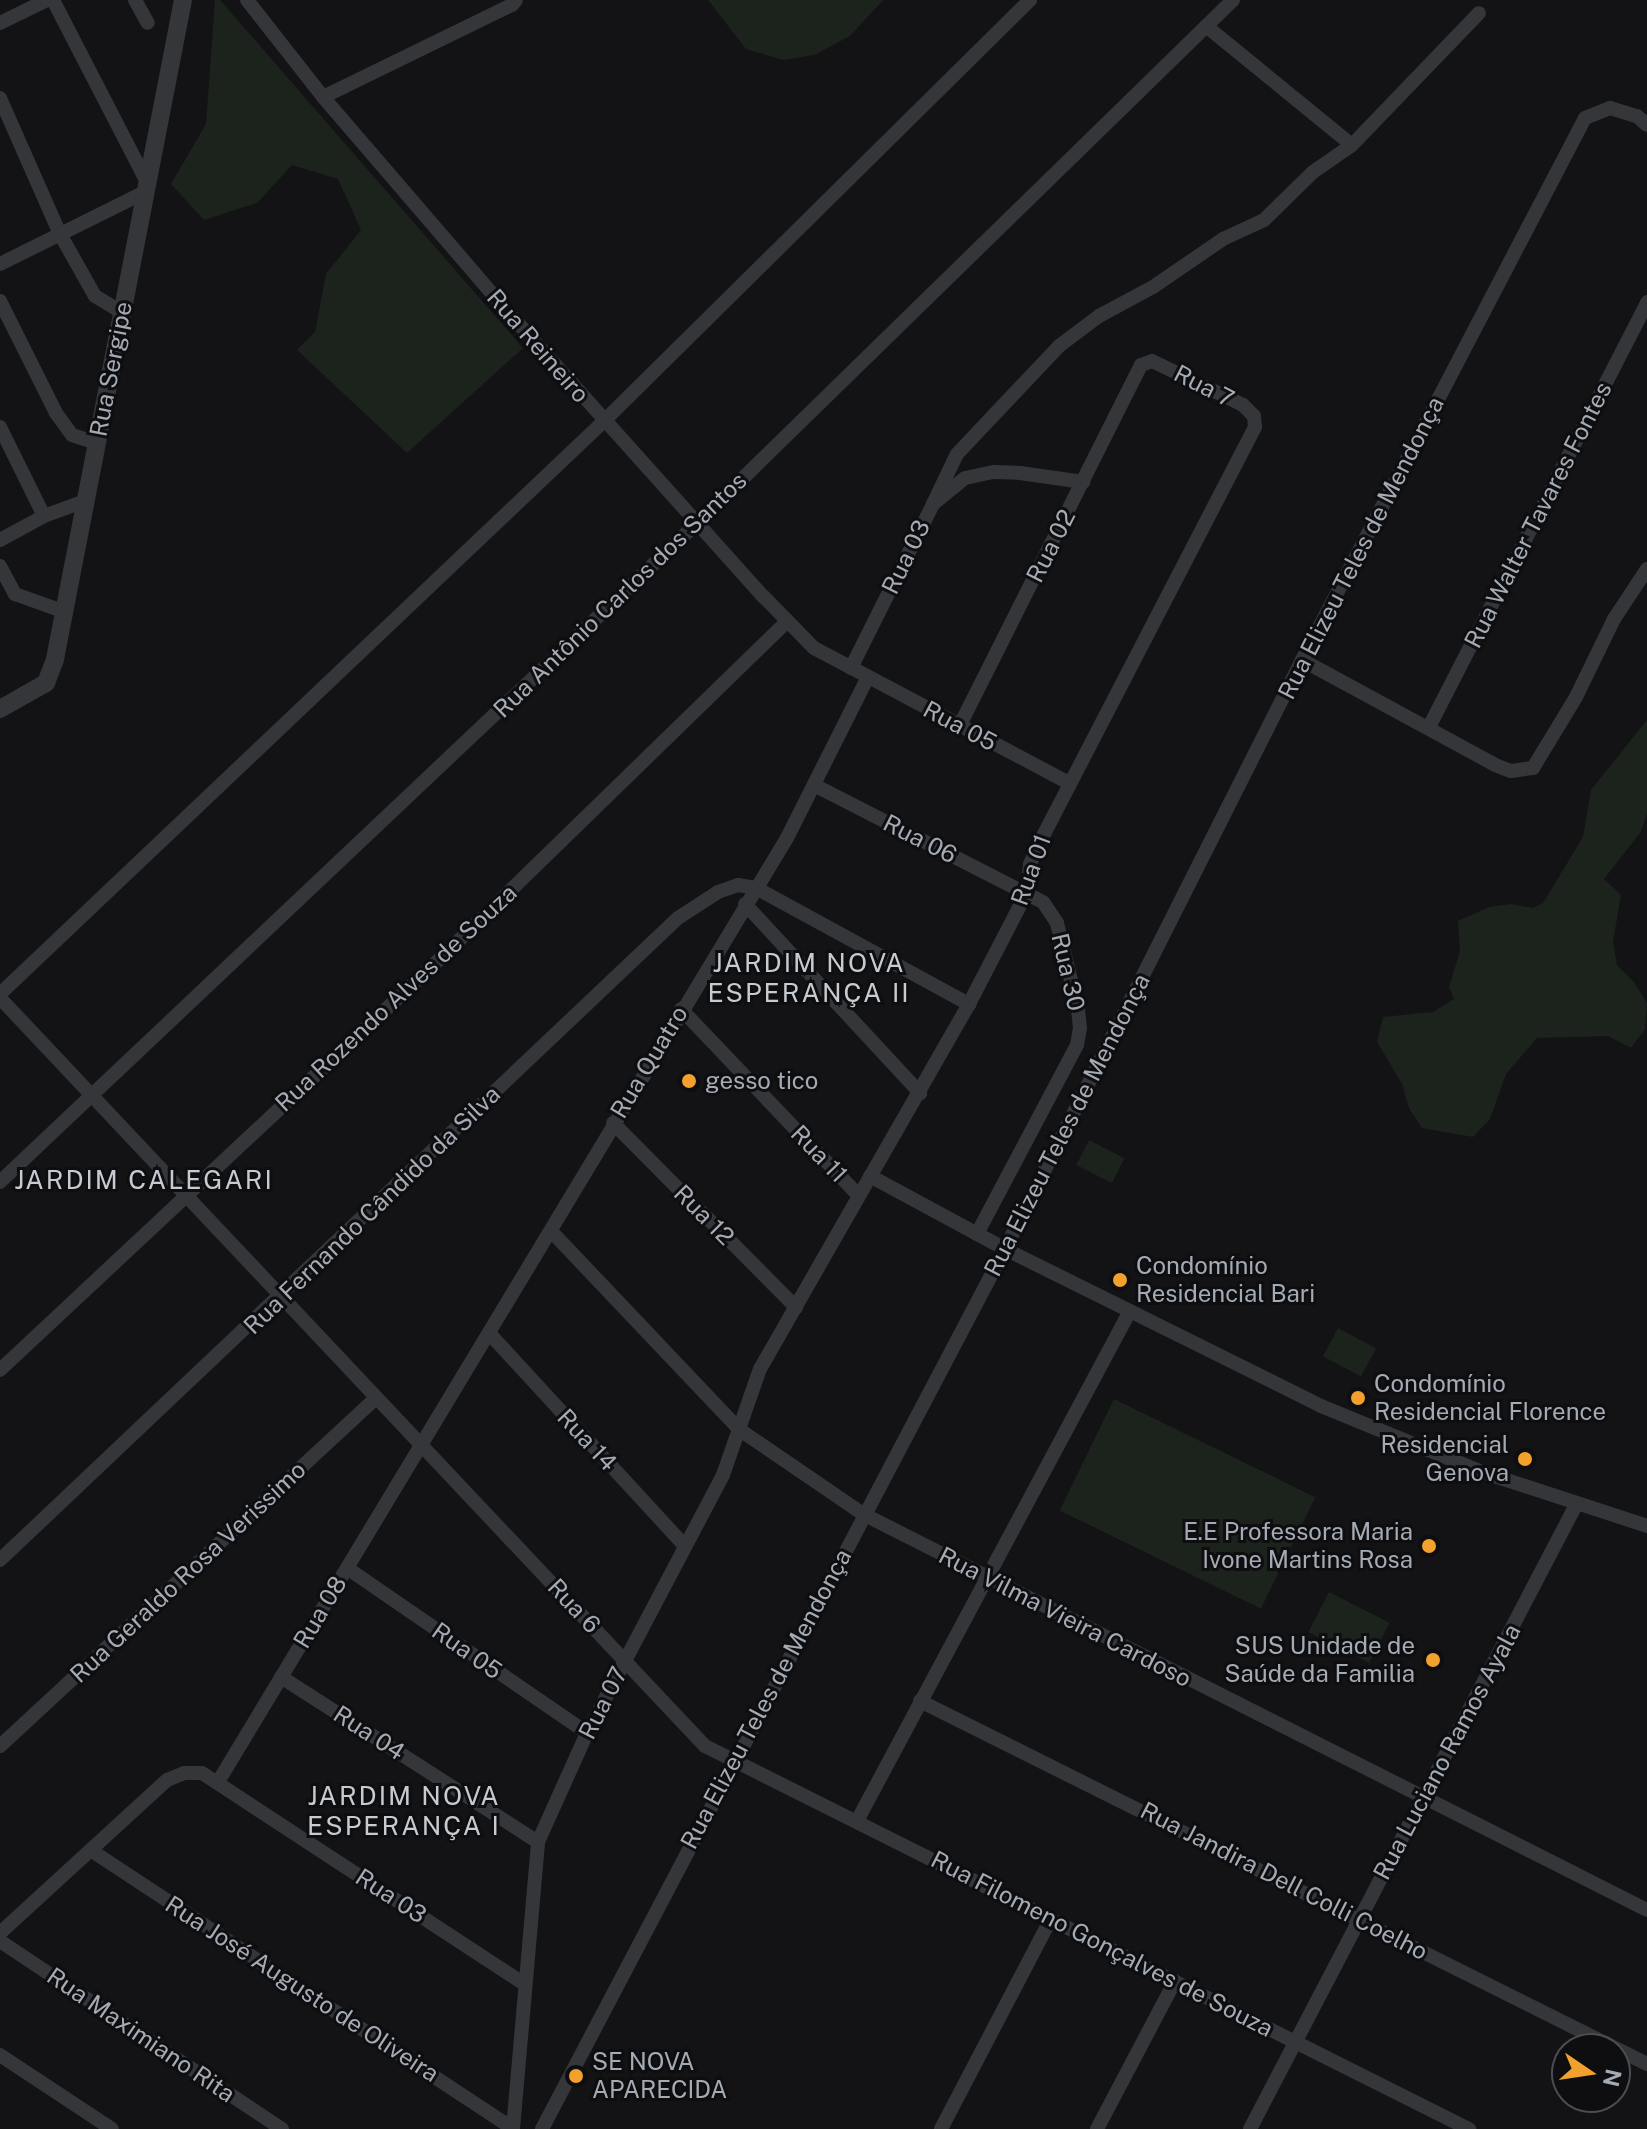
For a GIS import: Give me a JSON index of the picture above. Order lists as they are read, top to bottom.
{
  "streets": {
    "street": [
      "Rua Reineiro",
      "Rua Sergipe",
      "Rua 7",
      "Rua Walter Tavares Fontes",
      "Rua 02",
      "Rua Elizeu Teles de Mendonça",
      "Rua 03",
      "Rua Antônio Carlos dos Santos",
      "Rua 05",
      "Rua 06",
      "Rua 01",
      "Rua 30",
      "Rua Rozendo Alves de Souza",
      "Rua Quatro",
      "Rua 11",
      "Rua Fernando Cândido da Silva",
      "Rua 12",
      "Rua 14",
      "Rua Geraldo Rosa Verissimo",
      "Rua 6",
      "Rua 08",
      "Rua Vilma Vieira Cardoso",
      "Rua 07",
      "Rua 04",
      "Rua Luciano Ramos Ayala",
      "Rua Jandira Dell Colli Coelho",
      "Rua Filomeno Gonçalves de Souza",
      "Rua José Augusto de Oliveira",
      "Rua Maximiano Rita"
    ]
  },
  "crossings": [
    ["Rua Reineiro", "Rua 03"],
    ["Rua Reineiro", "Rua Antônio Carlos dos Santos"],
    ["Rua Reineiro", "Rua 05"],
    ["Rua Reineiro", "Rua Rozendo Alves de Souza"],
    ["Rua 7", "Rua 02"],
    ["Rua 7", "Rua 01"],
    ["Rua 02", "Rua 03"],
    ["Rua 02", "Rua 05"],
    ["Rua Elizeu Teles de Mendonça", "Rua 11"],
    ["Rua Elizeu Teles de Mendonça", "Rua 6"],
    ["Rua Elizeu Teles de Mendonça", "Rua Vilma Vieira Cardoso"],
    ["Rua Elizeu Teles de Mendonça", "Rua Filomeno Gonçalves de Souza"],
    ["Rua 03", "Rua 05"],
    ["Rua 03", "Rua 08"],
    ["Rua 03", "Rua 07"],
    ["Rua Antônio Carlos dos Santos", "Rua 6"],
    ["Rua 05", "Rua 01"],
    ["Rua 05", "Rua Quatro"],
    ["Rua 05", "Rua 08"],
    ["Rua 05", "Rua 07"],
    ["Rua 06", "Rua 01"],
    ["Rua 06", "Rua 30"],
    ["Rua 06", "Rua Quatro"],
    ["Rua 01", "Rua 30"],
    ["Rua 01", "Rua 11"],
    ["Rua 01", "Rua 12"],
    ["Rua 01", "Rua 07"],
    ["Rua 30", "Rua 11"],
    ["Rua Rozendo Alves de Souza", "Rua 6"],
    ["Rua Quatro", "Rua 11"],
    ["Rua Quatro", "Rua Fernando Cândido da Silva"],
    ["Rua Quatro", "Rua 12"],
    ["Rua Quatro", "Rua 14"],
    ["Rua Quatro", "Rua 6"],
    ["Rua Quatro", "Rua 08"],
    ["Rua Quatro", "Rua Vilma Vieira Cardoso"],
    ["Rua 11", "Rua Luciano Ramos Ayala"],
    ["Rua Fernando Cândido da Silva", "Rua 6"],
    ["Rua 12", "Rua 07"],
    ["Rua 14", "Rua 07"],
    ["Rua Geraldo Rosa Verissimo", "Rua 6"],
    ["Rua 6", "Rua 08"],
    ["Rua 6", "Rua 07"],
    ["Rua 6", "Rua Filomeno Gonçalves de Souza"],
    ["Rua 08", "Rua 04"],
    ["Rua Vilma Vieira Cardoso", "Rua 07"],
    ["Rua Vilma Vieira Cardoso", "Rua Luciano Ramos Ayala"],
    ["Rua 07", "Rua 04"],
    ["Rua 07", "Rua José Augusto de Oliveira"],
    ["Rua Luciano Ramos Ayala", "Rua Jandira Dell Colli Coelho"],
    ["Rua Luciano Ramos Ayala", "Rua Filomeno Gonçalves de Souza"]
  ],
  "districts": ["JARDIM NOVA ESPERANÇA II", "JARDIM CALEGARI", "JARDIM NOVA ESPERANÇA I"],
  "places": [
    "gesso tico",
    "Condomínio Residencial Bari",
    "Condomínio Residencial Florence",
    "Residencial Genova",
    "E.E Professora Maria Ivone Martins Rosa",
    "SUS Unidade de Saúde da Familia",
    "SE NOVA APARECIDA"
  ],
  "north": "right"
}
